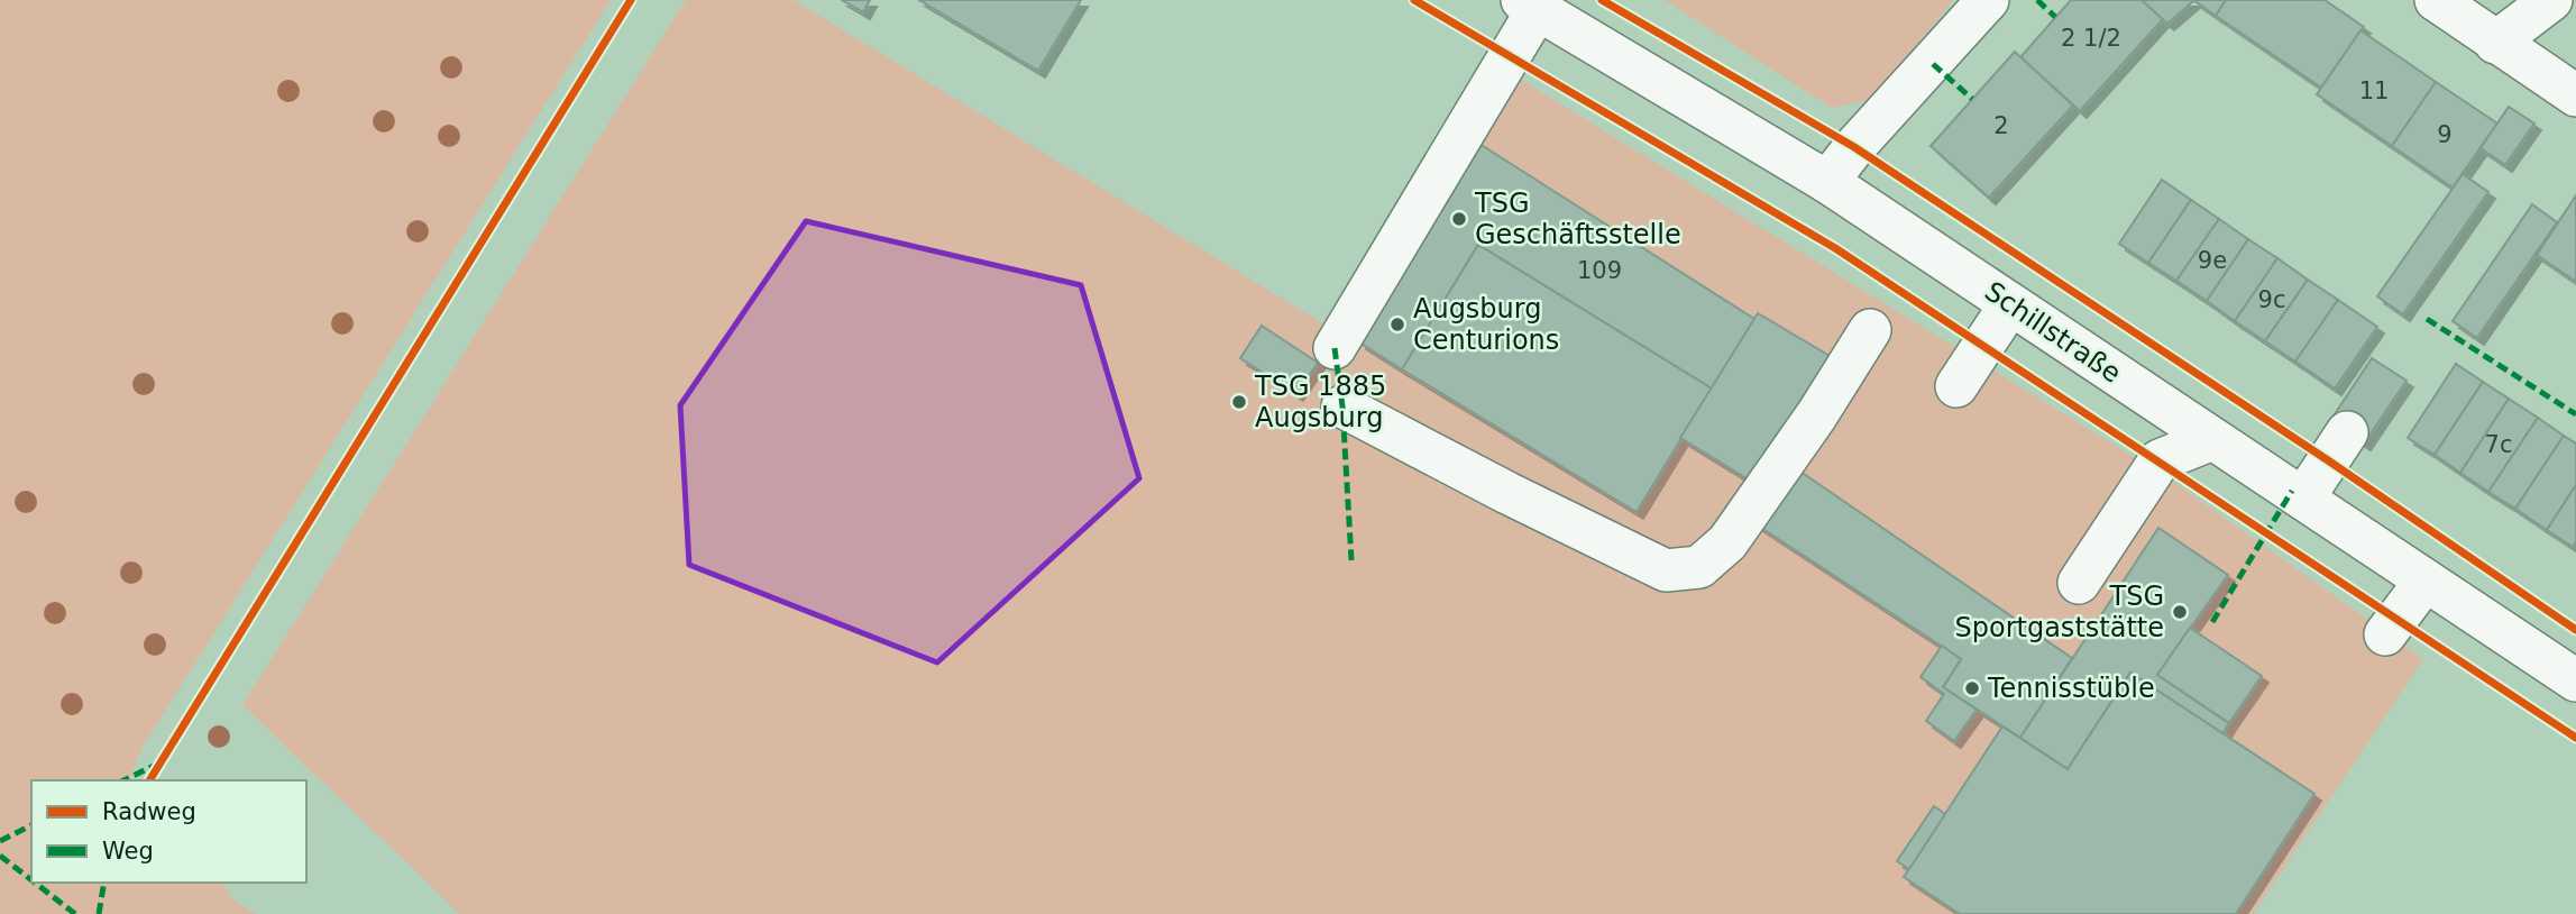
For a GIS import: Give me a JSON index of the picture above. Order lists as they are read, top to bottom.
{
  "streets": {
    "street": ["Schillstraße"]
  },
  "places": [
    "TSG Geschäftsstelle",
    "Augsburg Centurions",
    "TSG 1885 Augsburg",
    "TSG Sportgaststätte",
    "Tennisstüble"
  ],
  "house_numbers": [
    "2 1/2",
    "11",
    "2",
    "9",
    "9e",
    "109",
    "9c",
    "7c"
  ],
  "legend": ["Radweg", "Weg"]
}
